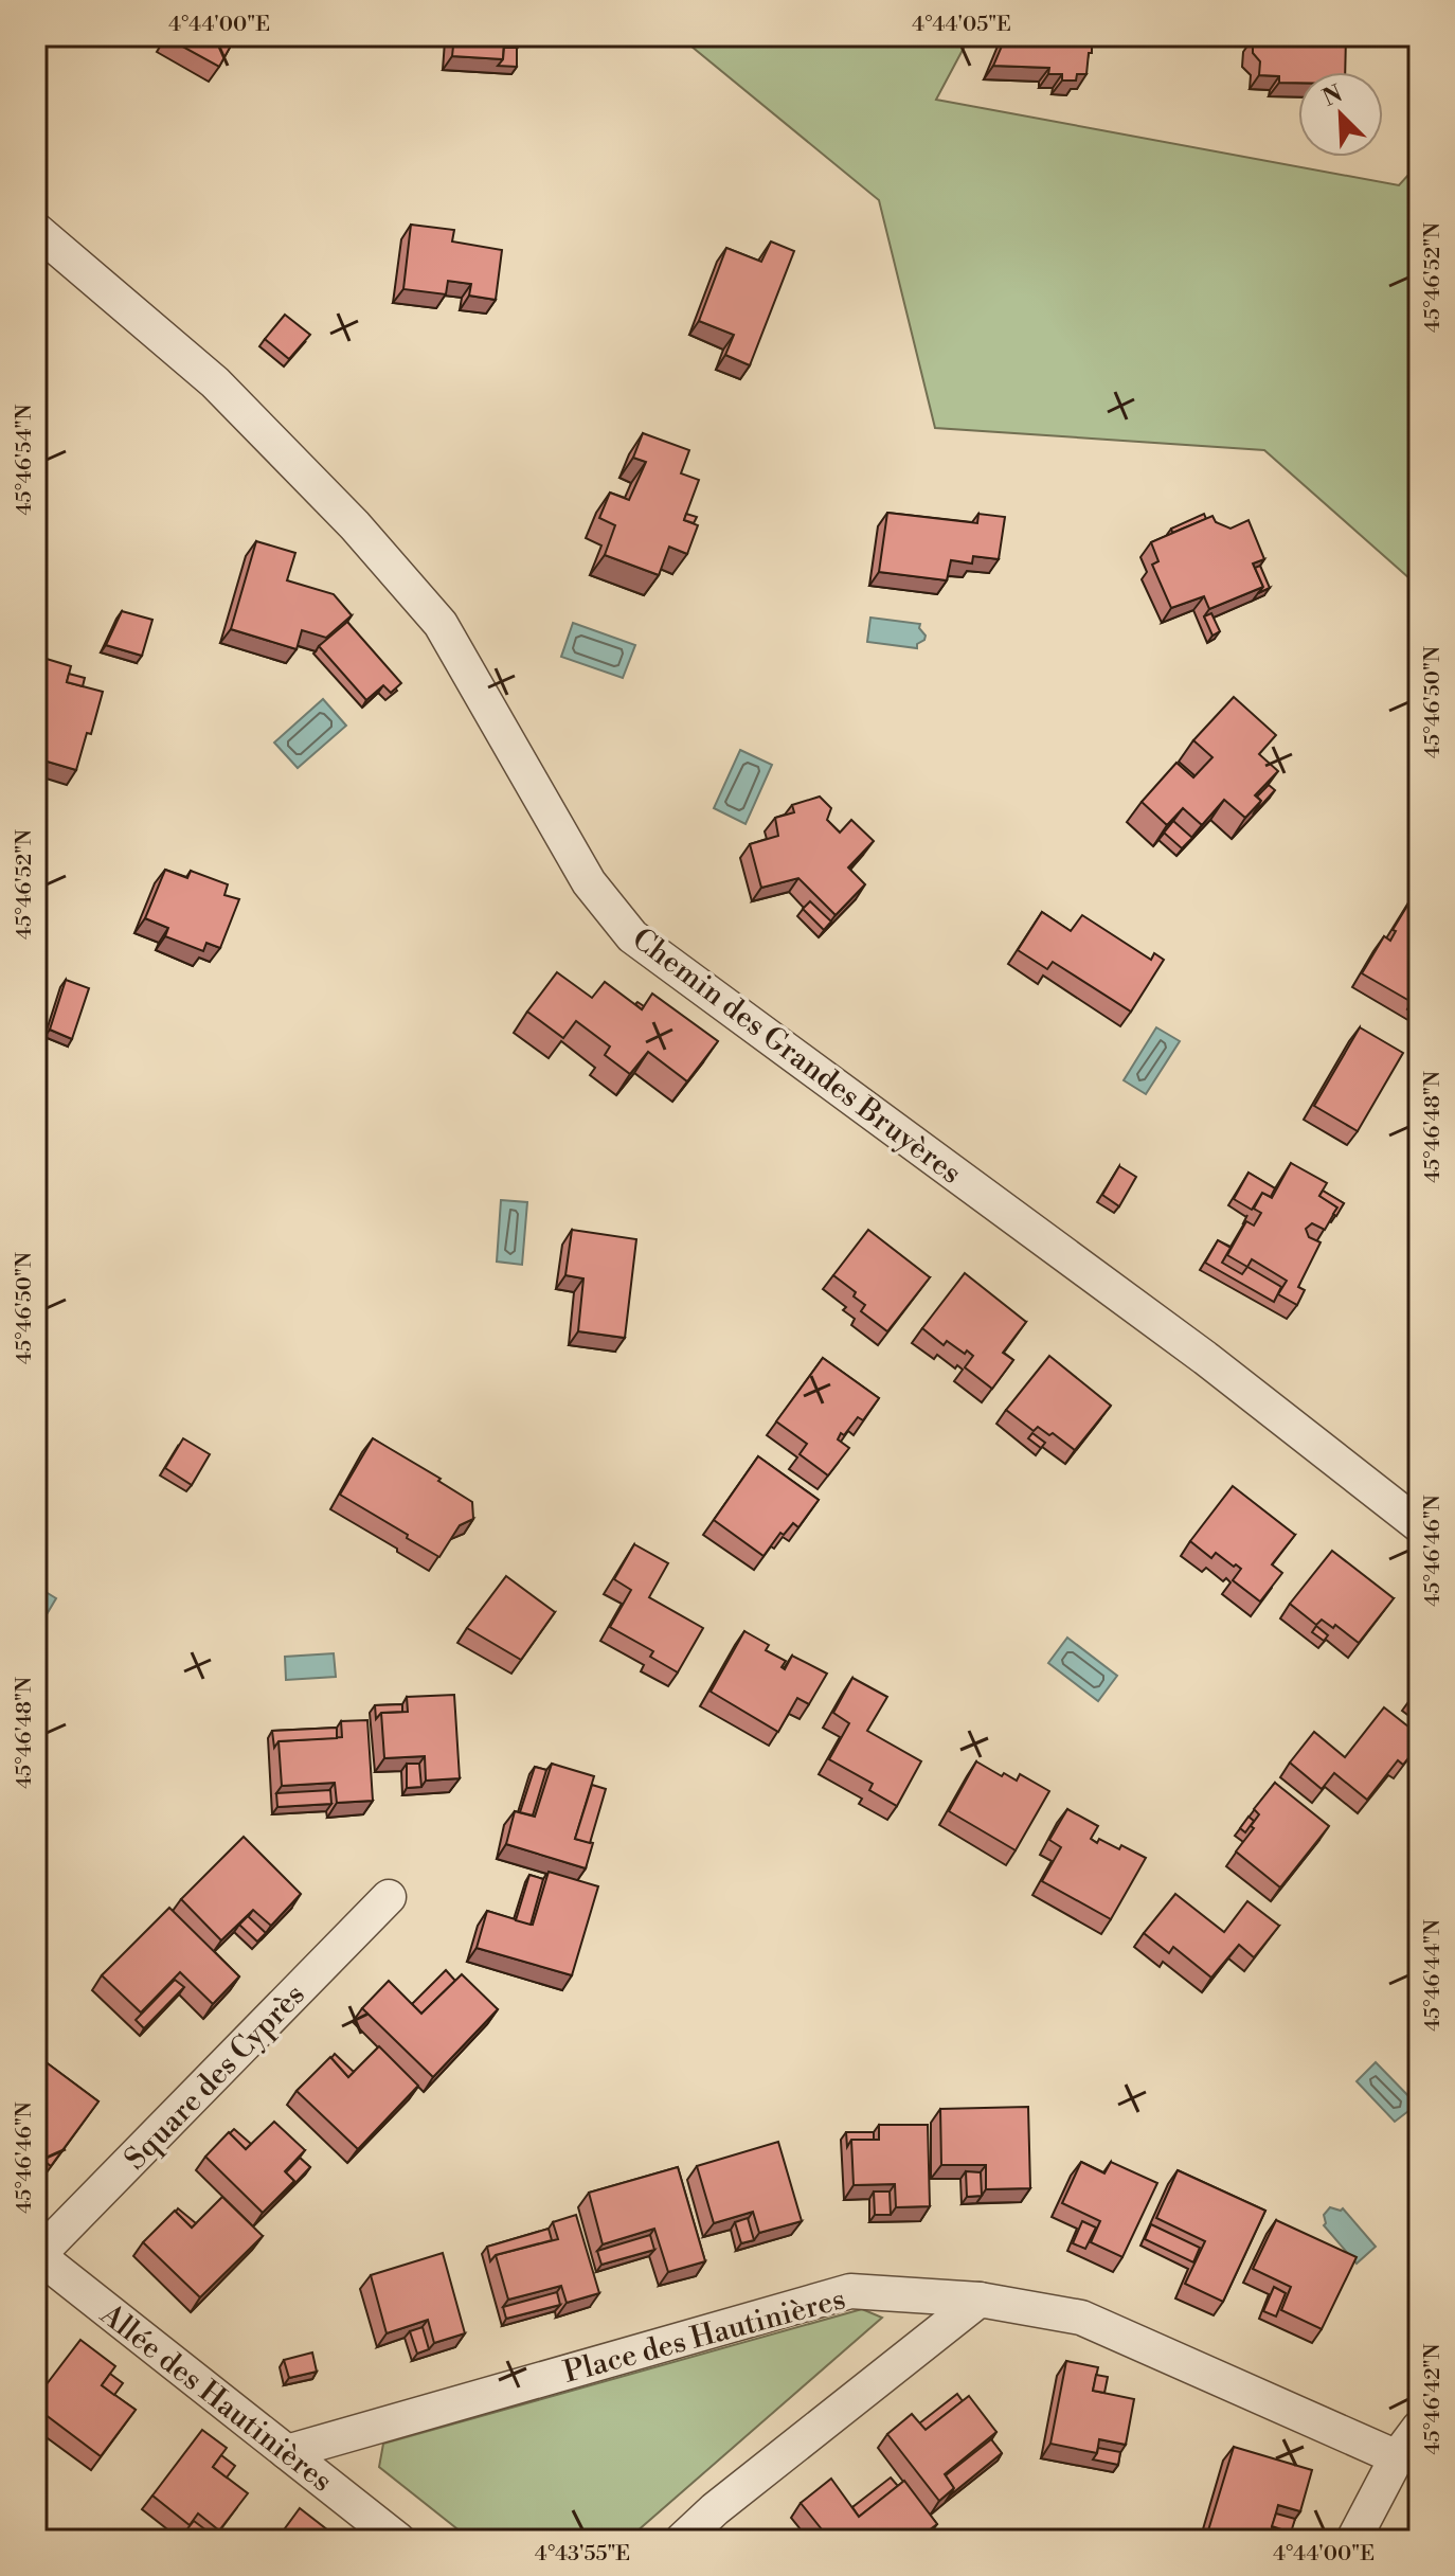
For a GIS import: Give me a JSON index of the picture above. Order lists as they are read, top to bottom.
{
  "streets": {
    "street": [
      "Chemin des Grandes Bruyères",
      "Square des Cyprès",
      "Place des Hautinières",
      "Allée des Hautinières"
    ]
  },
  "crossings": [
    ["Square des Cyprès", "Allée des Hautinières"],
    ["Place des Hautinières", "Allée des Hautinières"]
  ],
  "north": "top left",
  "coordinates": [
    "4°44'00\"E",
    "4°44'05\"E",
    "45°46'52\"N",
    "45°46'54\"N",
    "45°46'50\"N",
    "45°46'48\"N",
    "45°46'46\"N",
    "45°46'44\"N",
    "45°46'42\"N",
    "4°43'55\"E"
  ]
}
